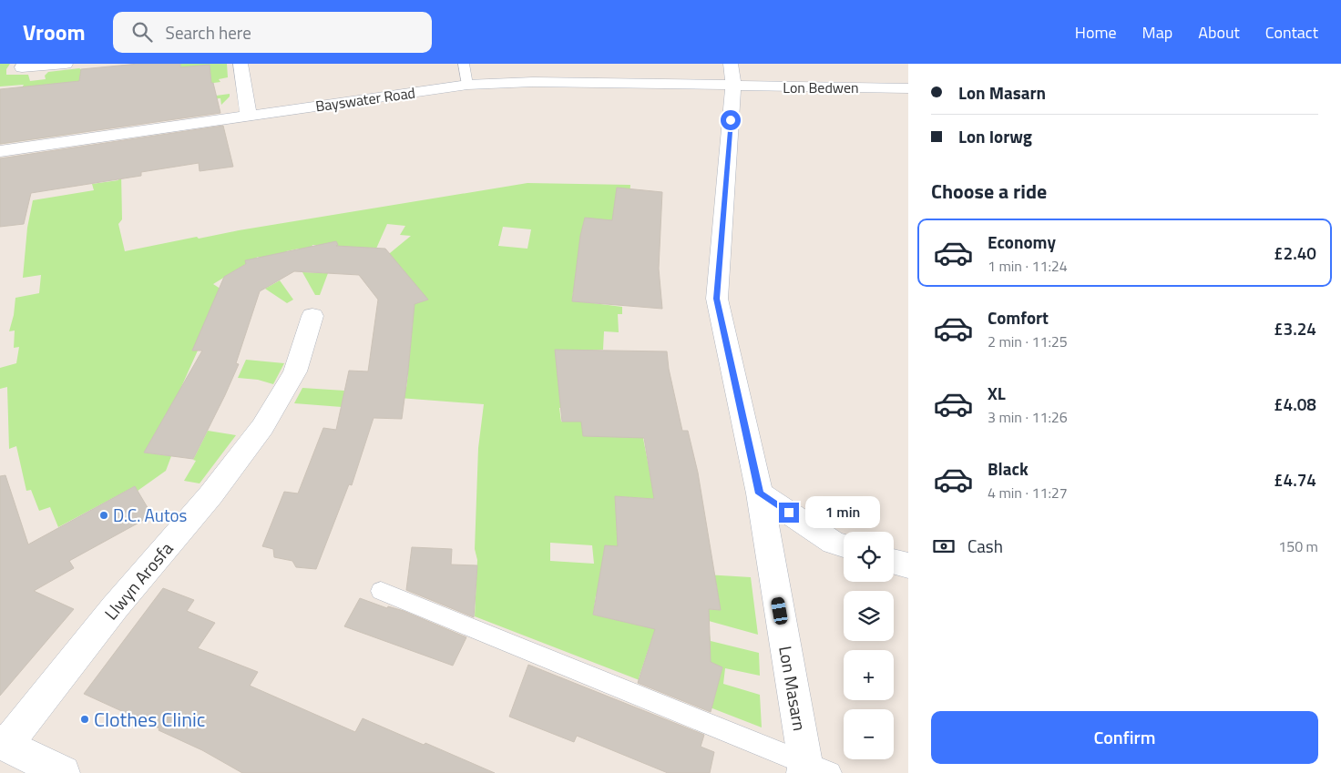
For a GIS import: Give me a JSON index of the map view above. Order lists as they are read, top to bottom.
{
  "streets": {
    "street": [
      "Lon Bedwen",
      "Bayswater Road",
      "Llwyn Arosfa",
      "Lon Masarn"
    ]
  },
  "crossings": [
    ["Lon Bedwen", "Bayswater Road"],
    ["Lon Bedwen", "Lon Masarn"],
    ["Bayswater Road", "Lon Masarn"]
  ],
  "places": ["D.C. Autos", "Clothes Clinic"],
  "page": {
    "header": "Vroom",
    "search": "Search here",
    "nav": [
      "Home",
      "Map",
      "About",
      "Contact"
    ],
    "banner": ["Lon Masarn", "Lon Iorwg"],
    "heading": "Choose a ride",
    "list": [
      {
        "name": "Economy",
        "note": "1 min · 11:24",
        "value": "£2.40"
      },
      {
        "name": "Comfort",
        "note": "2 min · 11:25",
        "value": "£3.24"
      },
      {
        "name": "XL",
        "note": "3 min · 11:26",
        "value": "£4.08"
      },
      {
        "name": "Black",
        "note": "4 min · 11:27",
        "value": "£4.74"
      }
    ],
    "bubble": "1 min",
    "pay": ["Cash", "150 m"],
    "map_buttons": ["+", "−"],
    "buttons": "Confirm"
  }
}
